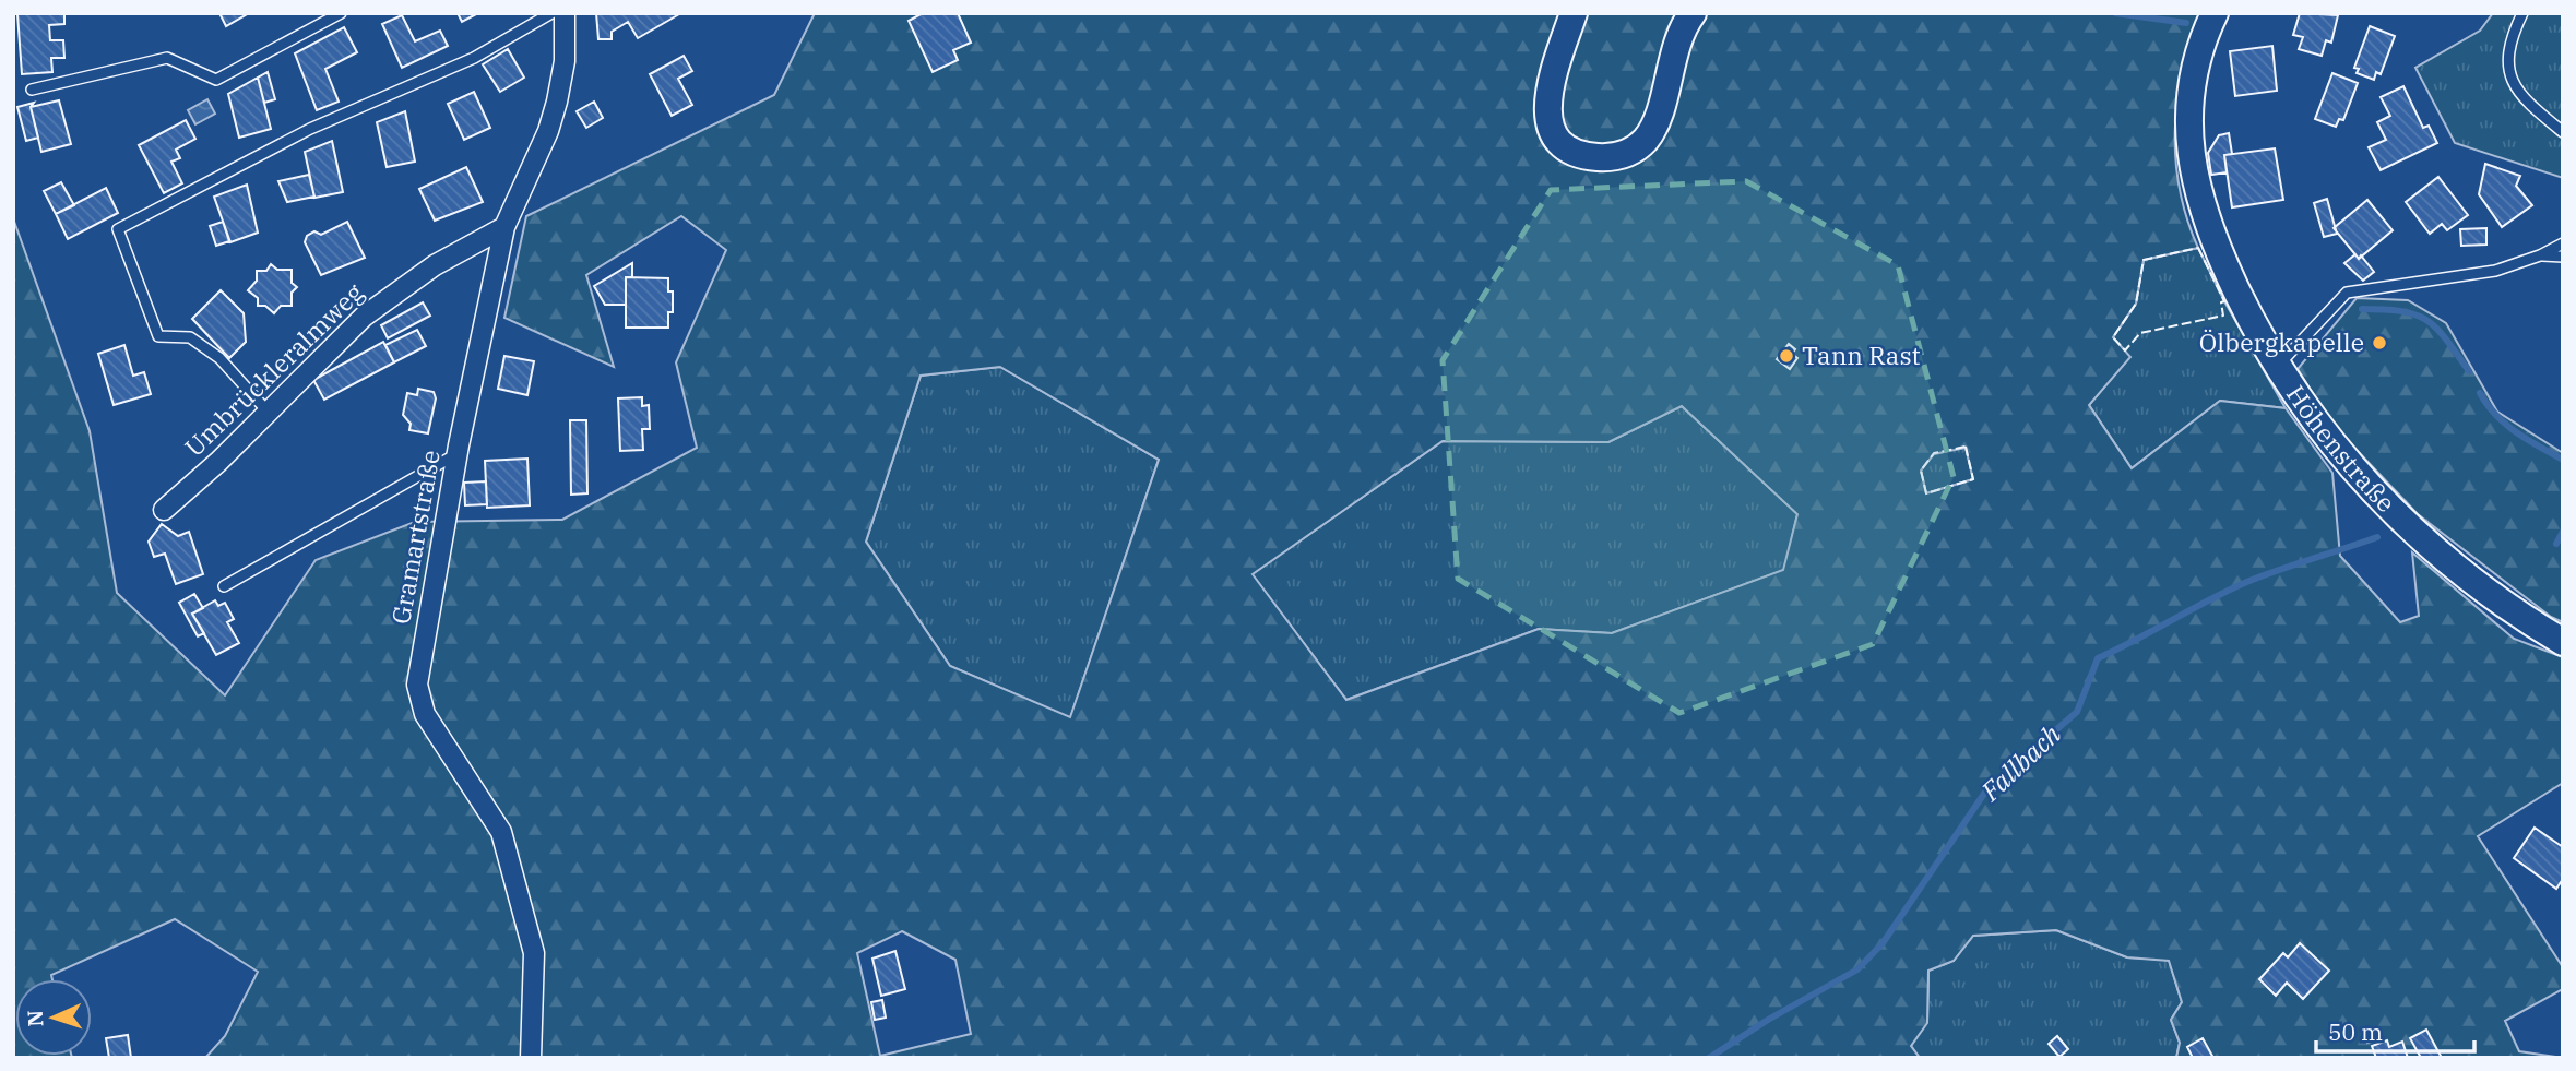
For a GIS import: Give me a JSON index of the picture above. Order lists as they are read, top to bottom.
{
  "streets": {
    "street": ["Umbrückleralmweg", "Höhenstraße", "Gramartstraße"]
  },
  "crossings": [
    ["Umbrückleralmweg", "Gramartstraße"]
  ],
  "water": ["Fallbach"],
  "places": ["Ölbergkapelle", "Tann Rast"],
  "scale_bar": "50 m",
  "north": "left"
}
